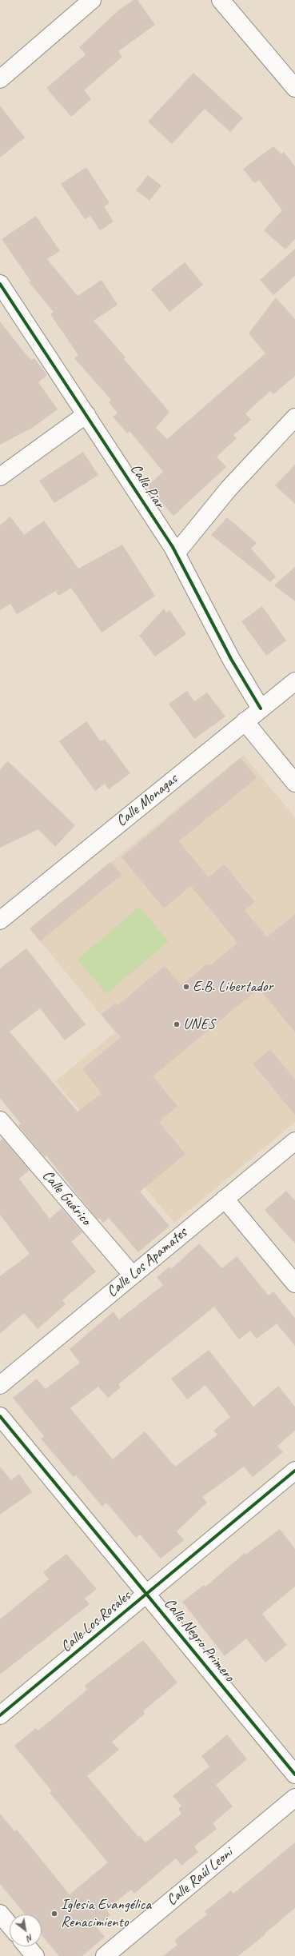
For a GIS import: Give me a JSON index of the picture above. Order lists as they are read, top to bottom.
{
  "streets": {
    "street": [
      "Calle Piar",
      "Calle Monagas",
      "Calle Guárico",
      "Calle Los Apamates",
      "Calle Los Rosales",
      "Calle Negro Primero",
      "Calle Raúl Leoni"
    ]
  },
  "crossings": [
    ["Calle Piar", "Calle Monagas"],
    ["Calle Guárico", "Calle Los Apamates"],
    ["Calle Los Rosales", "Calle Negro Primero"]
  ],
  "places": ["E.B. Libertador", "UNES", "Iglesia Evangélica Renacimiento"],
  "north": "bottom right"
}
